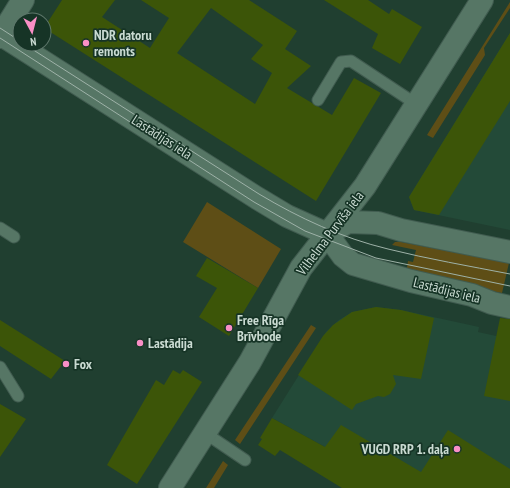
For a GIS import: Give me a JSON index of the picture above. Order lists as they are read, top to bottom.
{
  "streets": {
    "street": ["Lastādijas iela", "Vilhelma Purvīša iela"]
  },
  "crossings": [
    ["Lastādijas iela", "Vilhelma Purvīša iela"]
  ],
  "places": [
    "NDR datoru remonts",
    "Free Rīga Brīvbode",
    "Lastādija",
    "Fox",
    "VUGD RRP 1. daļa"
  ],
  "north": "bottom"
}
